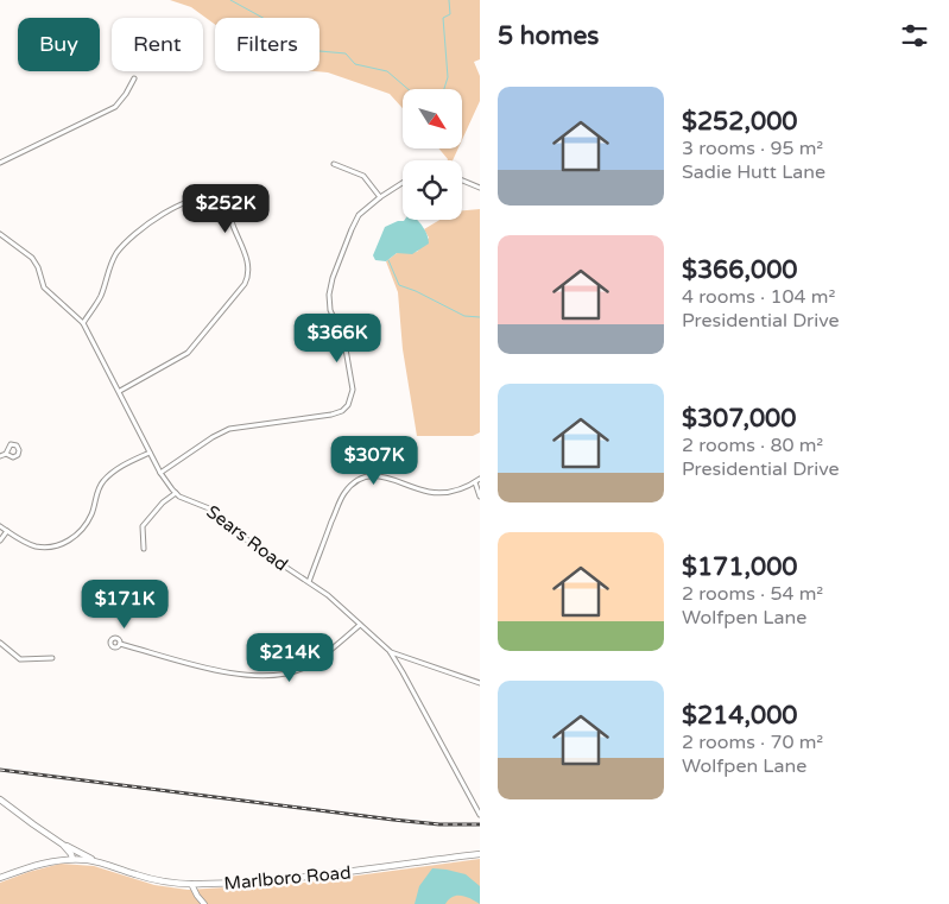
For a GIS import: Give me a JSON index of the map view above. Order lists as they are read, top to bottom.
{
  "streets": {
    "main road": ["Marlboro Road"],
    "street": ["Sears Road"]
  },
  "north": "bottom right",
  "page": {
    "heading": "5 homes",
    "chip": ["Buy", "Rent", "Filters"],
    "list": [
      {
        "name": "$252,000",
        "note": "3 rooms · 95 m² · Sadie Hutt Lane"
      },
      {
        "name": "$366,000",
        "note": "4 rooms · 104 m² · Presidential Drive"
      },
      {
        "name": "$307,000",
        "note": "2 rooms · 80 m² · Presidential Drive"
      },
      {
        "name": "$171,000",
        "note": "2 rooms · 54 m² · Wolfpen Lane"
      },
      {
        "name": "$214,000",
        "note": "2 rooms · 70 m² · Wolfpen Lane"
      }
    ],
    "price": [
      "$252K",
      "$366K",
      "$307K",
      "$171K",
      "$214K"
    ]
  }
}
